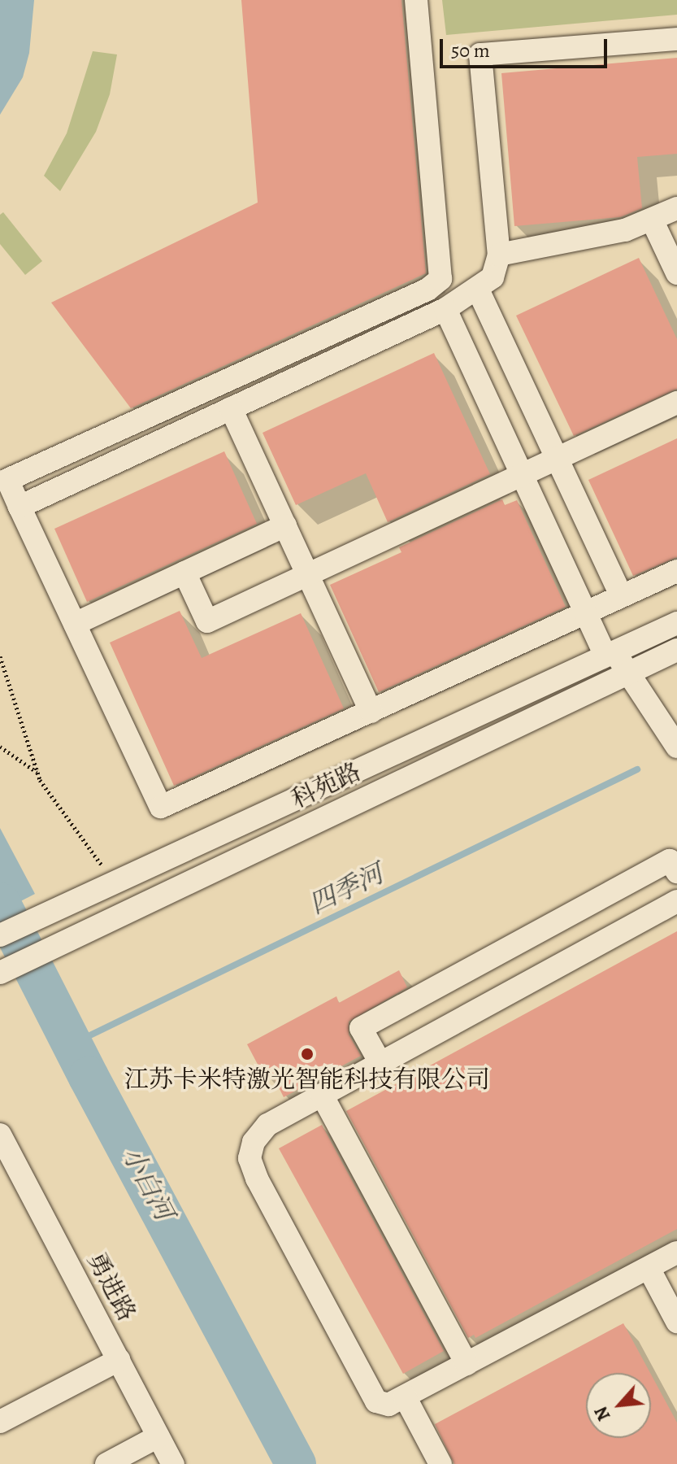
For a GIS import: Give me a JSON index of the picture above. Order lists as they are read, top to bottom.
{
  "streets": {
    "street": ["科苑路", "勇进路"]
  },
  "water": ["四季河", "小白河"],
  "places": ["江苏卡米特激光智能科技有限公司"],
  "scale_bar": "50 m",
  "north": "bottom left"
}
